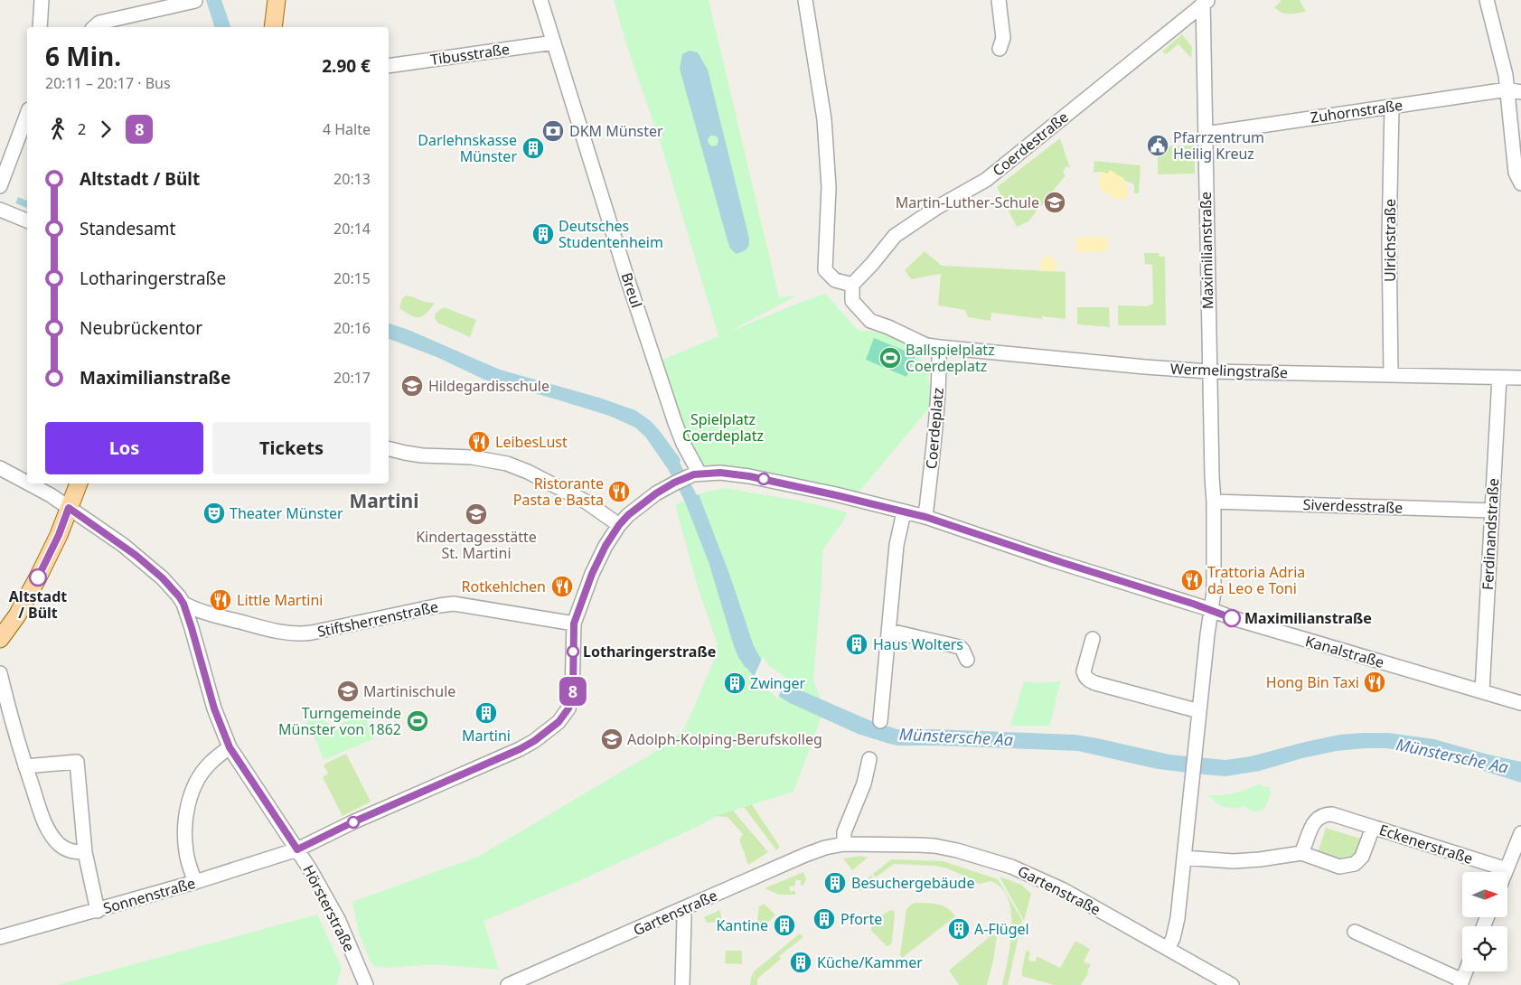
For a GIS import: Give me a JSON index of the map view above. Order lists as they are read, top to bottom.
{
  "streets": {
    "street": [
      "Tibusstraße",
      "Zuhornstraße",
      "Coerdestraße",
      "Ulrichstraße",
      "Maximilianstraße",
      "Breul",
      "Wermelingstraße",
      "Coerdeplatz",
      "Siverdesstraße",
      "Ferdinandstraße",
      "Stiftsherrenstraße",
      "Kanalstraße",
      "Eckenerstraße",
      "Gartenstraße",
      "Sonnenstraße",
      "Hörsterstraße"
    ]
  },
  "crossings": [
    ["Tibusstraße", "Breul"],
    ["Zuhornstraße", "Ulrichstraße"],
    ["Zuhornstraße", "Maximilianstraße"],
    ["Coerdestraße", "Maximilianstraße"],
    ["Ulrichstraße", "Wermelingstraße"],
    ["Maximilianstraße", "Wermelingstraße"],
    ["Maximilianstraße", "Siverdesstraße"],
    ["Maximilianstraße", "Kanalstraße"],
    ["Maximilianstraße", "Eckenerstraße"],
    ["Maximilianstraße", "Gartenstraße"],
    ["Breul", "Kanalstraße"],
    ["Wermelingstraße", "Coerdeplatz"],
    ["Wermelingstraße", "Ferdinandstraße"],
    ["Coerdeplatz", "Kanalstraße"],
    ["Siverdesstraße", "Ferdinandstraße"],
    ["Ferdinandstraße", "Kanalstraße"],
    ["Stiftsherrenstraße", "Hörsterstraße"],
    ["Sonnenstraße", "Hörsterstraße"]
  ],
  "districts": ["Martini"],
  "water": ["Münstersche Aa"],
  "parks": ["Spielplatz Coerdeplatz"],
  "places": {
    "bank": ["DKM Münster"],
    "public building": ["Pfarrzentrum Heilig Kreuz"],
    "building": [
      "Darlehnskasse Münster",
      "Deutsches Studentenheim",
      "Haus Wolters",
      "Zwinger",
      "Martini",
      "Besuchergebäude",
      "Pforte",
      "Kantine",
      "A-Flügel",
      "Küche/Kammer"
    ],
    "school or university": [
      "Martin-Luther-Schule",
      "Hildegardisschule",
      "Kindertagesstätte St. Martini",
      "Martinischule",
      "Adolph-Kolping-Berufskolleg"
    ],
    "sports": ["Ballspielplatz Coerdeplatz", "Turngemeinde Münster von 1862"],
    "restaurant": [
      "LeibesLust",
      "Ristorante Pasta e Basta",
      "Trattoria Adria da Leo e Toni",
      "Rotkehlchen",
      "Little Martini",
      "Hong Bin Taxi"
    ],
    "theatre": ["Theater Münster"],
    "other": ["Altstadt / Bült", "Maximilianstraße", "Lotharingerstraße"]
  },
  "lines": ["bus line 8"],
  "north": "right",
  "page": {
    "on_map": "8",
    "heading": ["6 Min.", "20:11 – 20:17 · Bus", "2.90 €"],
    "legs": ["2", "8", "4 Halte"],
    "list": [
      {
        "name": "Altstadt / Bült",
        "value": "20:13"
      },
      {
        "name": "Standesamt",
        "value": "20:14"
      },
      {
        "name": "Lotharingerstraße",
        "value": "20:15"
      },
      {
        "name": "Neubrückentor",
        "value": "20:16"
      },
      {
        "name": "Maximilianstraße",
        "value": "20:17"
      }
    ],
    "buttons": ["Los", "Tickets"]
  }
}
